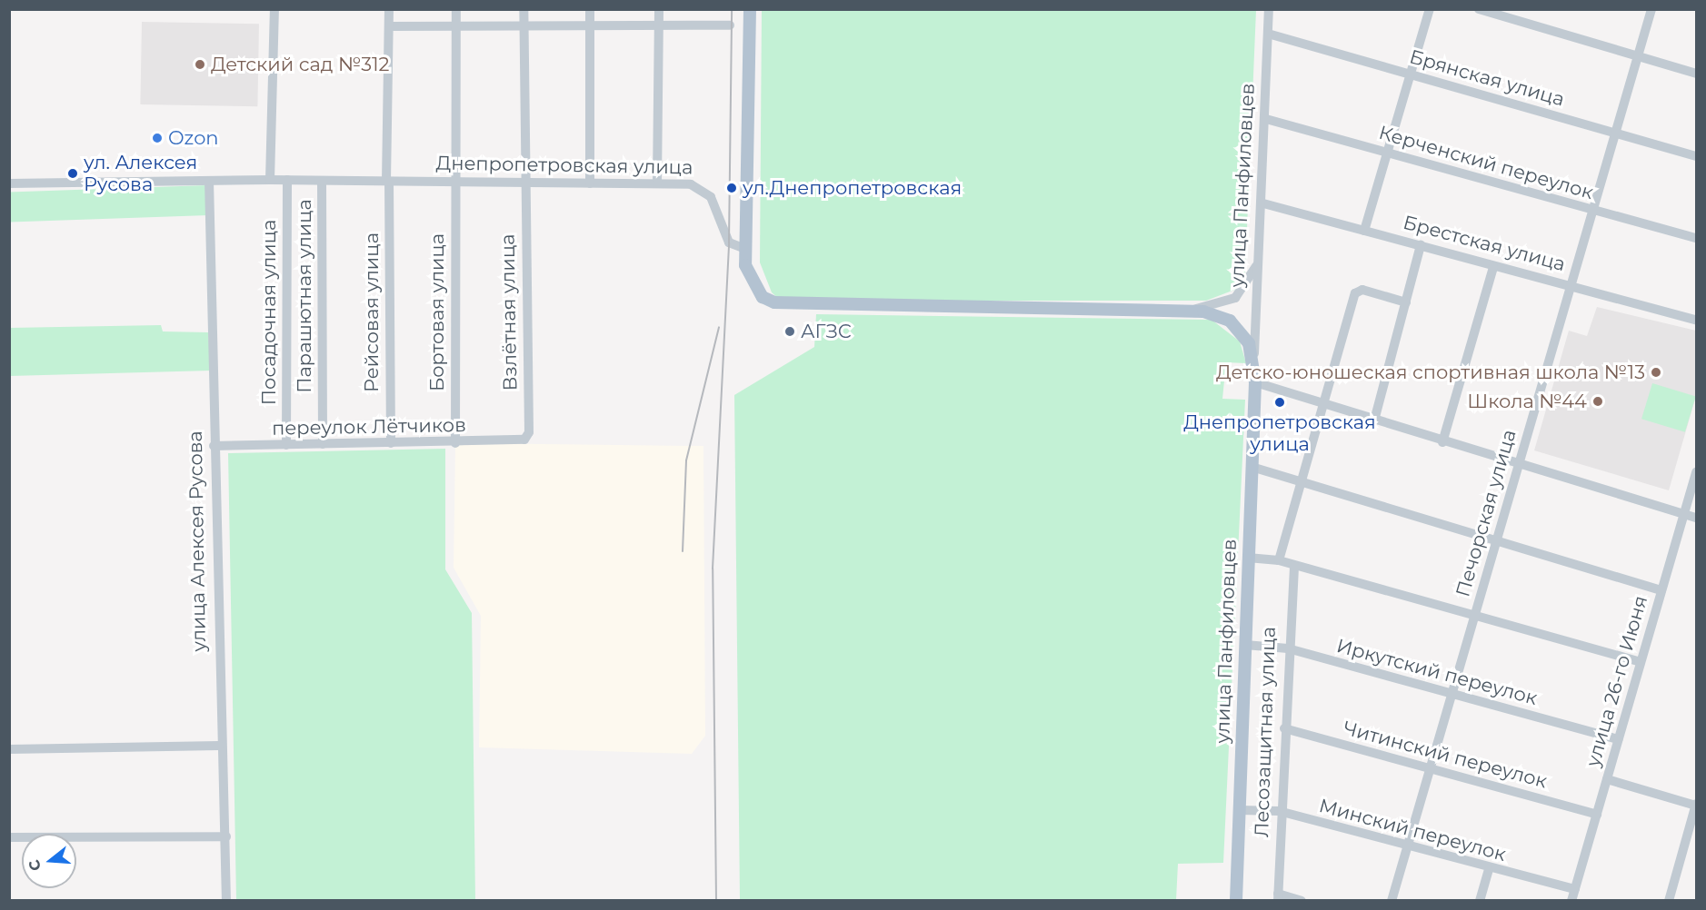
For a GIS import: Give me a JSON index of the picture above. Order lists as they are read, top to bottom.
{
  "streets": {
    "main road": ["улица Панфиловцев"],
    "street": [
      "Брянская улица",
      "Керченский переулок",
      "Днепропетровская улица",
      "Брестская улица",
      "Парашютная улица",
      "Посадочная улица",
      "Рейсовая улица",
      "Бортовая улица",
      "Взлётная улица",
      "переулок Лётчиков",
      "Печорская улица",
      "улица Алексея Русова",
      "Иркутский переулок",
      "улица 26-го Июня",
      "Лесозащитная улица",
      "Читинский переулок",
      "Минский переулок"
    ]
  },
  "crossings": [
    ["Брянская улица", "улица Панфиловцев"],
    ["Брянская улица", "Печорская улица"],
    ["Керченский переулок", "улица Панфиловцев"],
    ["Керченский переулок", "Печорская улица"],
    ["Днепропетровская улица", "Парашютная улица"],
    ["Днепропетровская улица", "Посадочная улица"],
    ["Днепропетровская улица", "Рейсовая улица"],
    ["Днепропетровская улица", "Бортовая улица"],
    ["Днепропетровская улица", "Взлётная улица"],
    ["Днепропетровская улица", "улица Алексея Русова"],
    ["улица Панфиловцев", "Брестская улица"],
    ["улица Панфиловцев", "Иркутский переулок"],
    ["улица Панфиловцев", "Минский переулок"],
    ["Брестская улица", "Печорская улица"],
    ["Парашютная улица", "переулок Лётчиков"],
    ["Посадочная улица", "переулок Лётчиков"],
    ["Рейсовая улица", "переулок Лётчиков"],
    ["Бортовая улица", "переулок Лётчиков"],
    ["Взлётная улица", "переулок Лётчиков"],
    ["переулок Лётчиков", "улица Алексея Русова"],
    ["Печорская улица", "Иркутский переулок"],
    ["Печорская улица", "Читинский переулок"],
    ["Печорская улица", "Минский переулок"],
    ["Иркутский переулок", "улица 26-го Июня"],
    ["Иркутский переулок", "Лесозащитная улица"],
    ["улица 26-го Июня", "Читинский переулок"],
    ["улица 26-го Июня", "Минский переулок"],
    ["Лесозащитная улица", "Читинский переулок"],
    ["Лесозащитная улица", "Минский переулок"]
  ],
  "places": [
    "Детский сад №312",
    "Ozon",
    "ул. Алексея Русова",
    "ул.Днепропетровская",
    "АГЗС",
    "Детско-юношеская спортивная школа №13",
    "Школа №44",
    "Днепропетровская улица"
  ],
  "north": "left"
}
